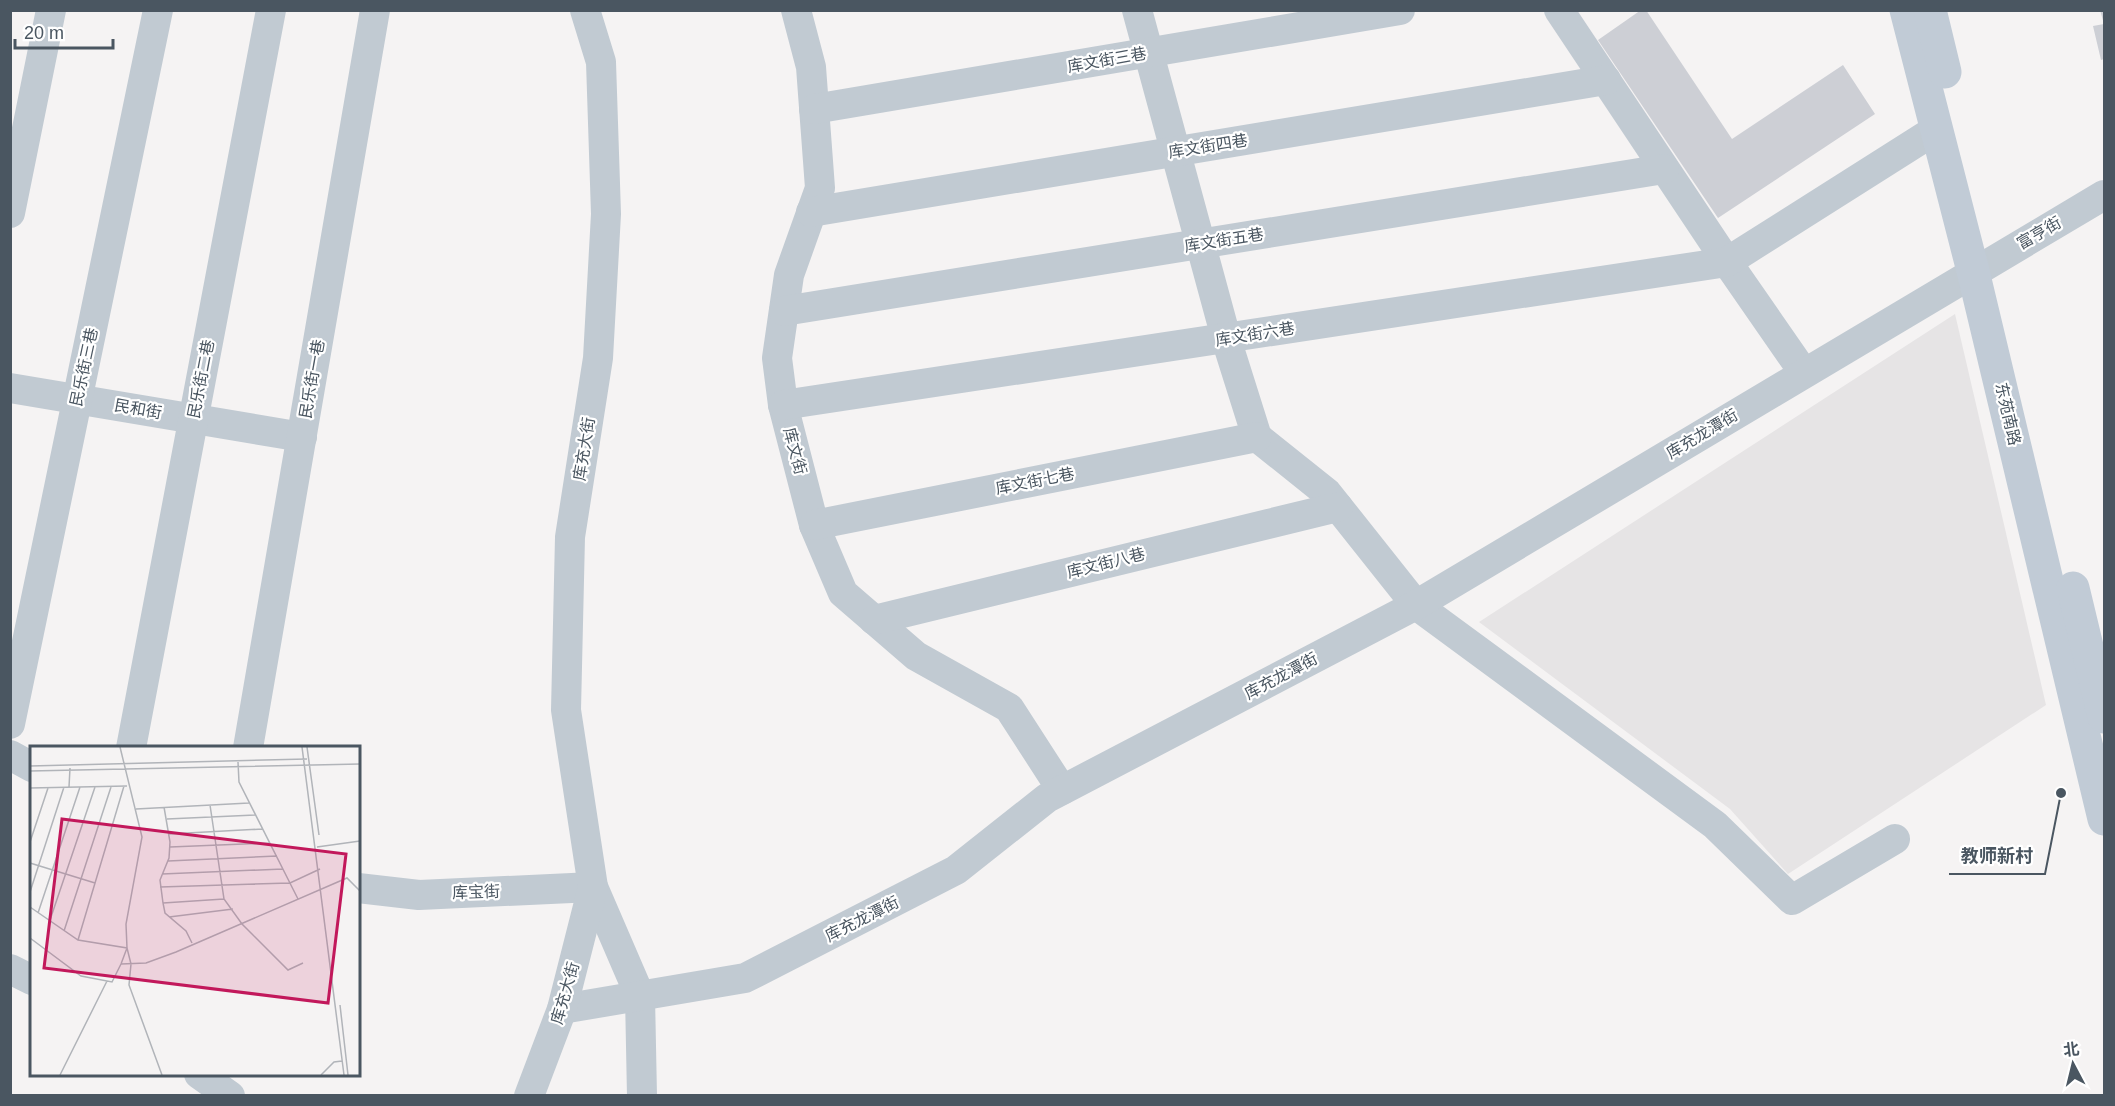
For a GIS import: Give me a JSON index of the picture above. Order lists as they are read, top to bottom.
{
  "streets": {
    "street": [
      "库文街三巷",
      "库文街四巷",
      "富亨街",
      "库文街五巷",
      "库文街六巷",
      "民乐街三巷",
      "民乐街二巷",
      "民乐街一巷",
      "民和街",
      "东苑南路",
      "库充龙潭街",
      "库充大街",
      "库文街",
      "库文街七巷",
      "库文街八巷",
      "库宝街"
    ]
  },
  "crossings": [
    ["库文街三巷", "库文街"],
    ["库文街四巷", "库文街"],
    ["富亨街", "东苑南路"],
    ["富亨街", "库充龙潭街"],
    ["库文街五巷", "库文街"],
    ["库文街六巷", "库文街"],
    ["民乐街三巷", "民和街"],
    ["民乐街二巷", "民和街"],
    ["民乐街一巷", "民和街"],
    ["东苑南路", "库充龙潭街"],
    ["库充龙潭街", "库充大街"],
    ["库充龙潭街", "库文街"],
    ["库充大街", "库宝街"],
    ["库文街", "库文街七巷"],
    ["库文街", "库文街八巷"]
  ],
  "places": ["教师新村"],
  "scale_bar": "20 m",
  "north": "top"
}
